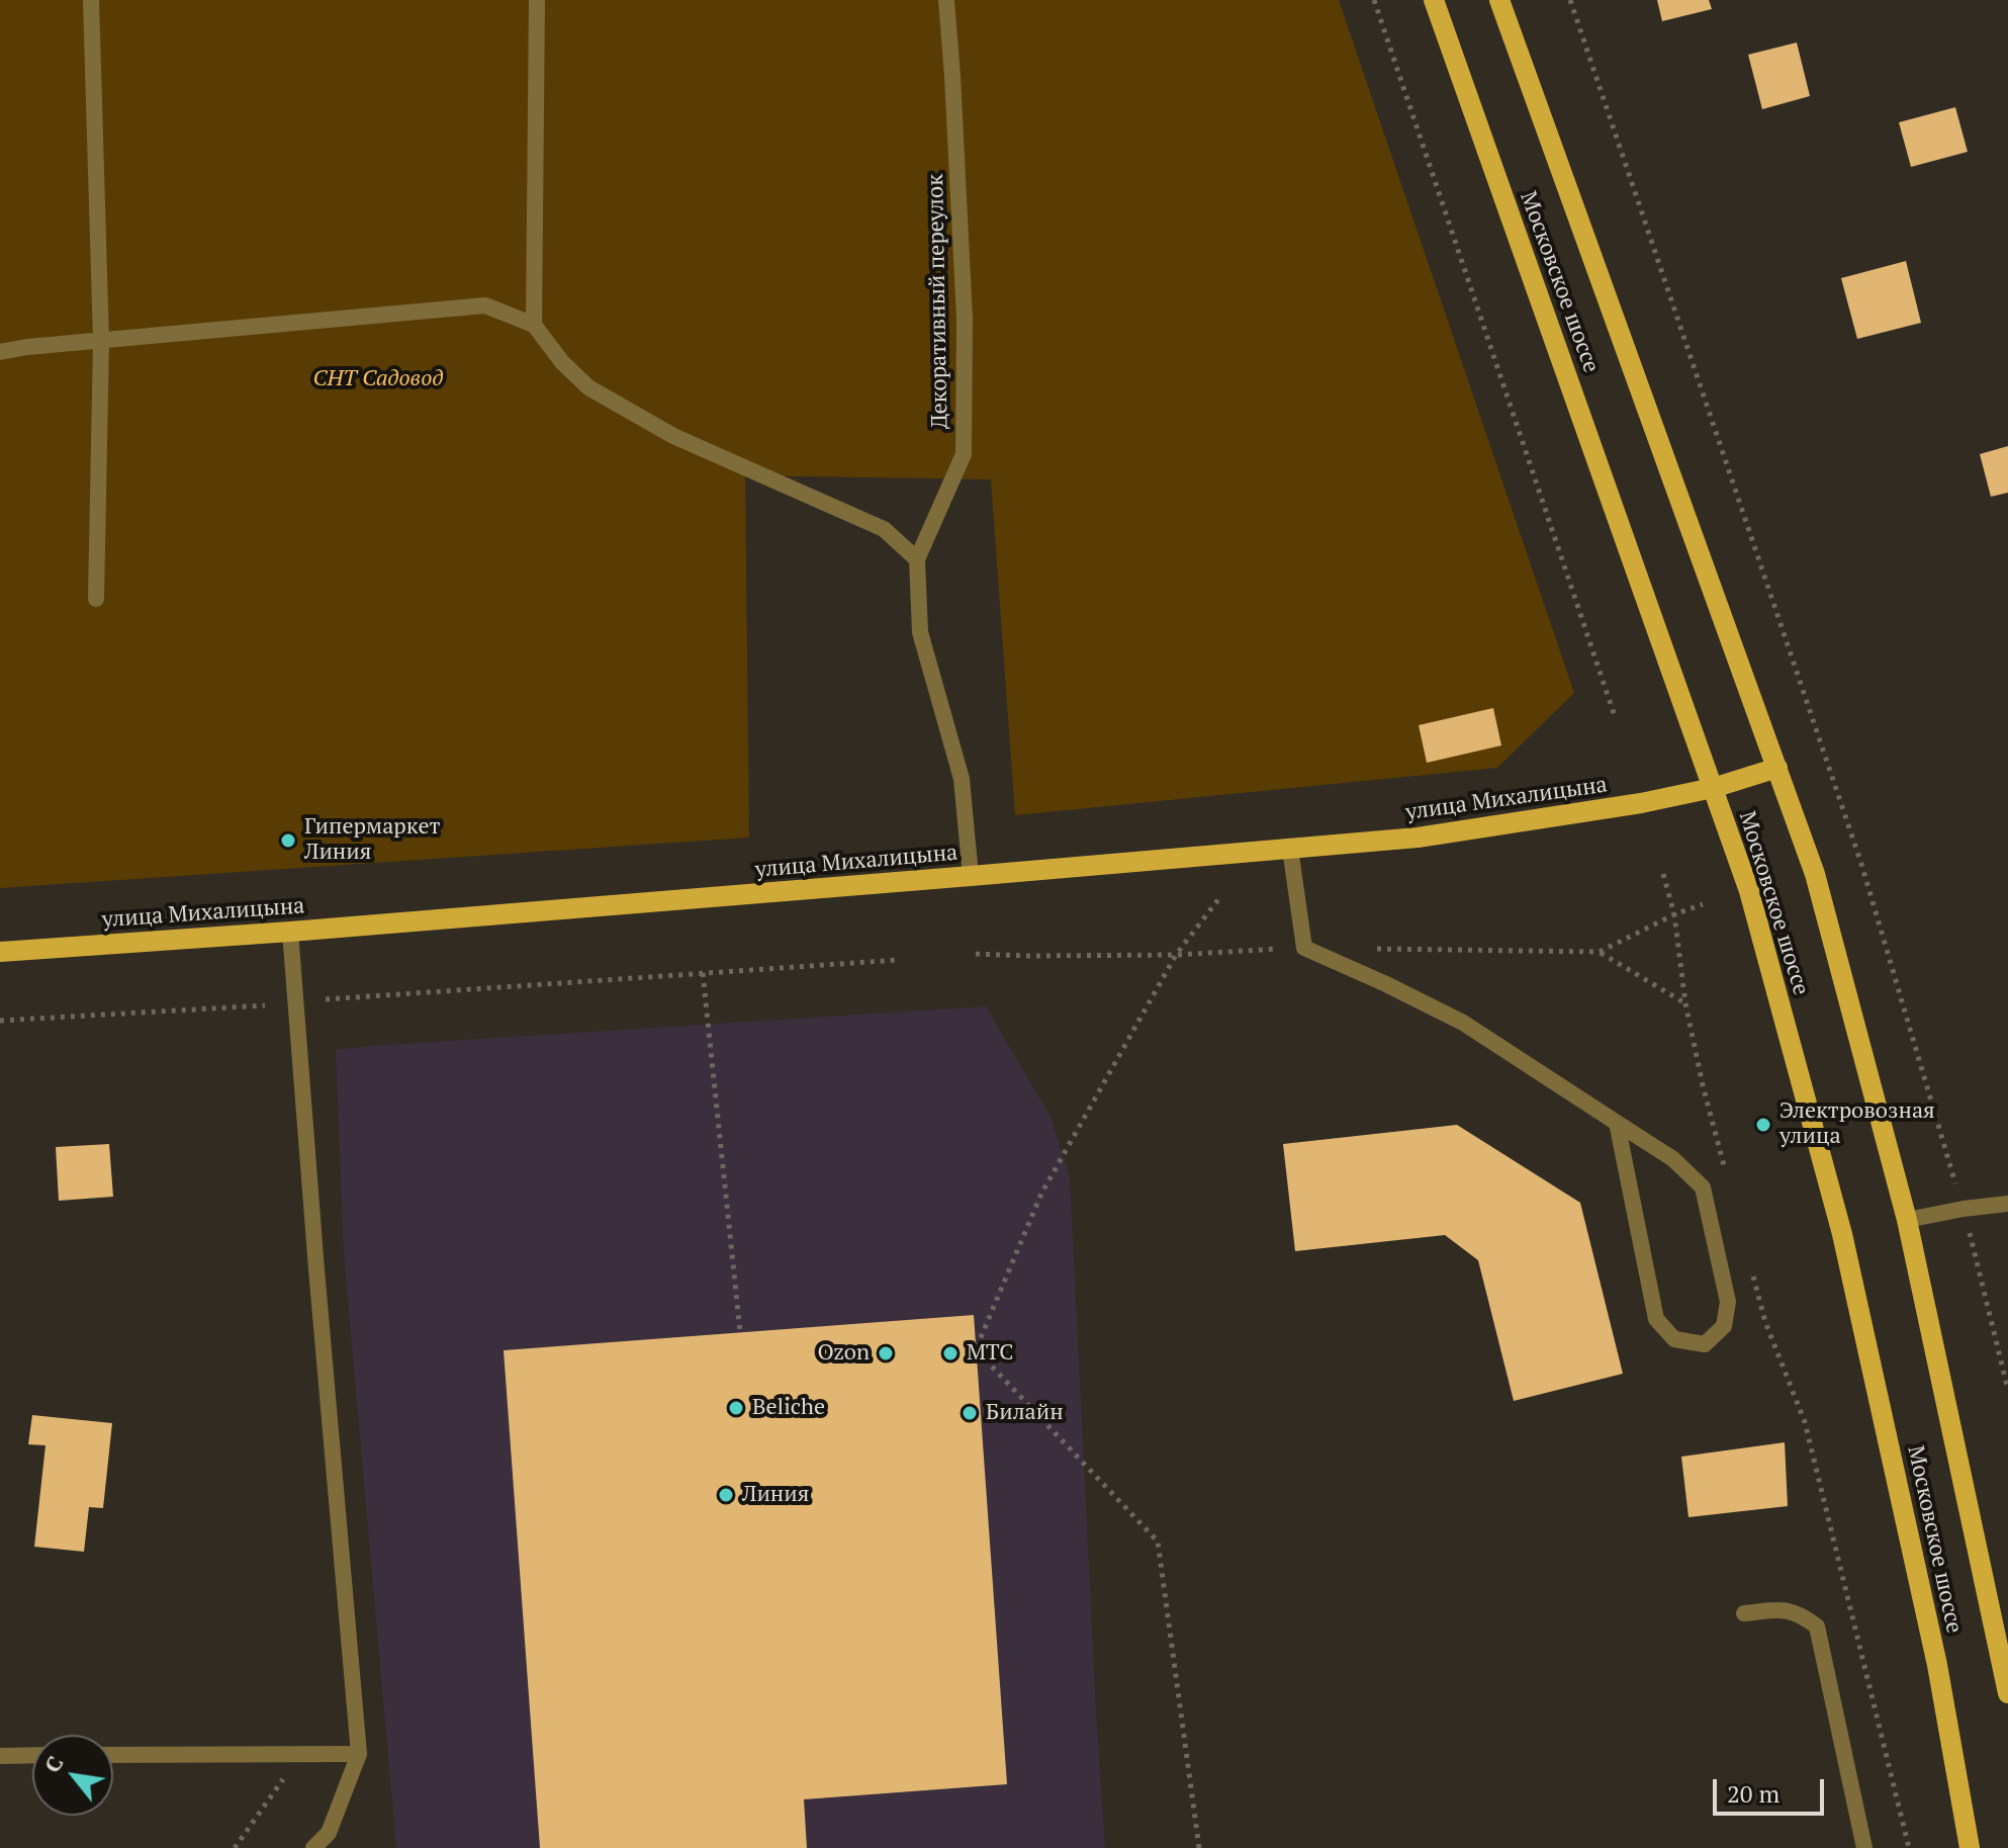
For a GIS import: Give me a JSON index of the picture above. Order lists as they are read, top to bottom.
{
  "streets": {
    "main road": ["Московское шоссе", "улица Михалицына"],
    "street": ["Декоративный переулок"]
  },
  "crossings": [
    ["Московское шоссе", "улица Михалицына"],
    ["Декоративный переулок", "улица Михалицына"]
  ],
  "parks": ["СНТ Садовод"],
  "places": [
    "Гипермаркет Линия",
    "Электровозная улица",
    "Ozon",
    "МТС",
    "Beliche",
    "Билайн",
    "Линия"
  ],
  "scale_bar": "20 m",
  "north": "top left"
}
